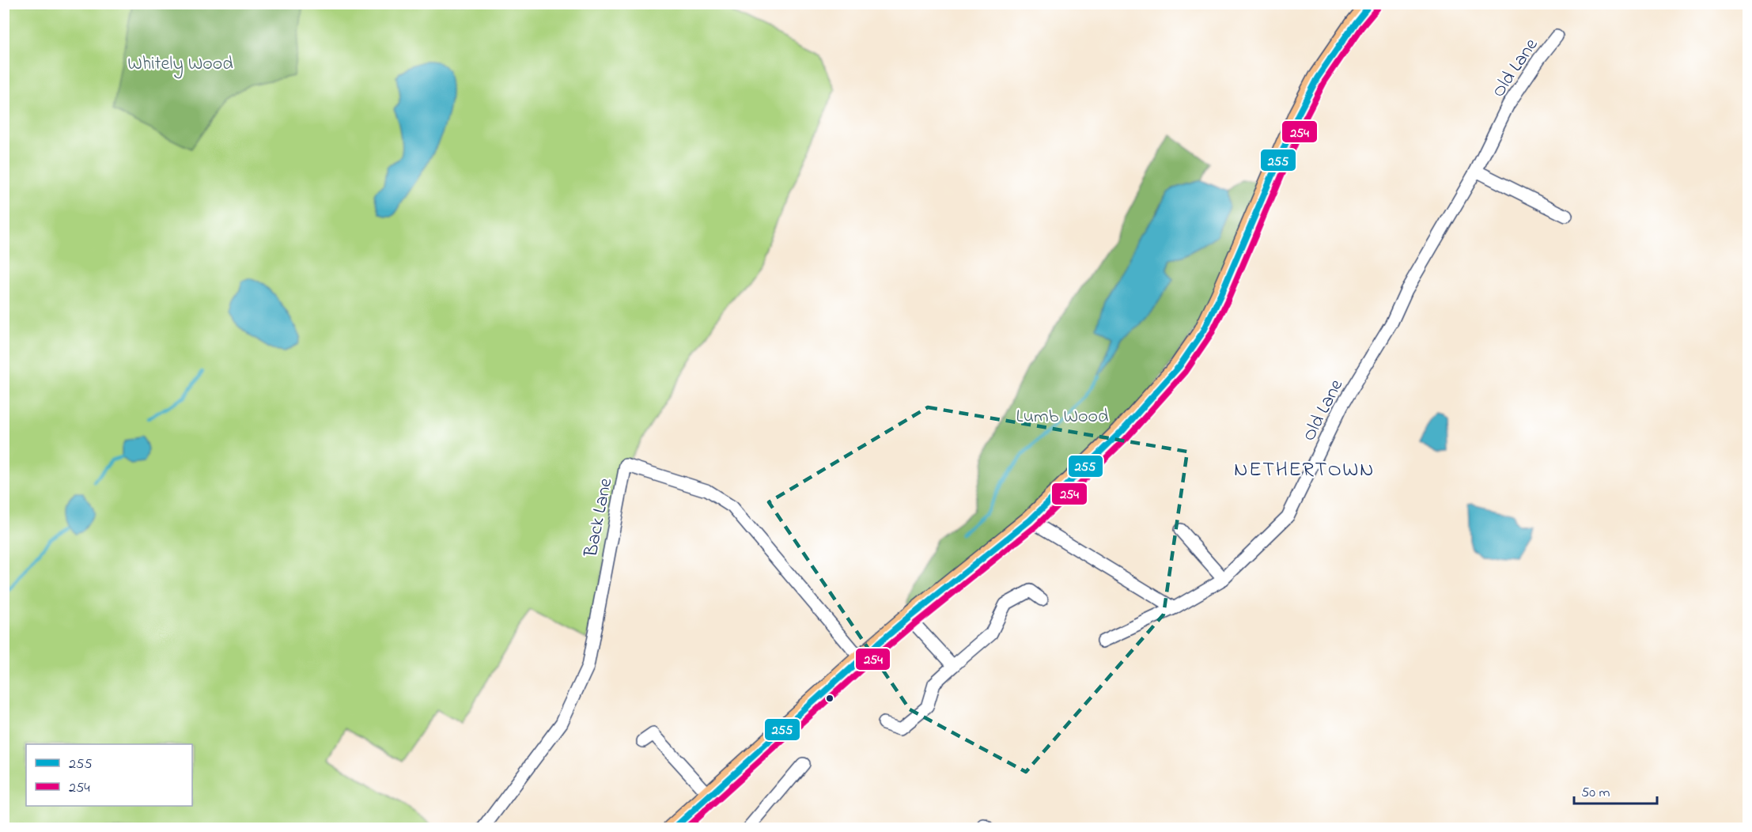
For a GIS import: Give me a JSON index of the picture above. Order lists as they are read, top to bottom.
{
  "streets": {
    "street": ["Old Lane", "Back Lane"]
  },
  "districts": ["NETHERTOWN"],
  "parks": ["Whitely Wood", "Lumb Wood"],
  "lines": ["transit line 255", "transit line 254"],
  "legend": ["255", "254"],
  "scale_bar": "50 m"
}
